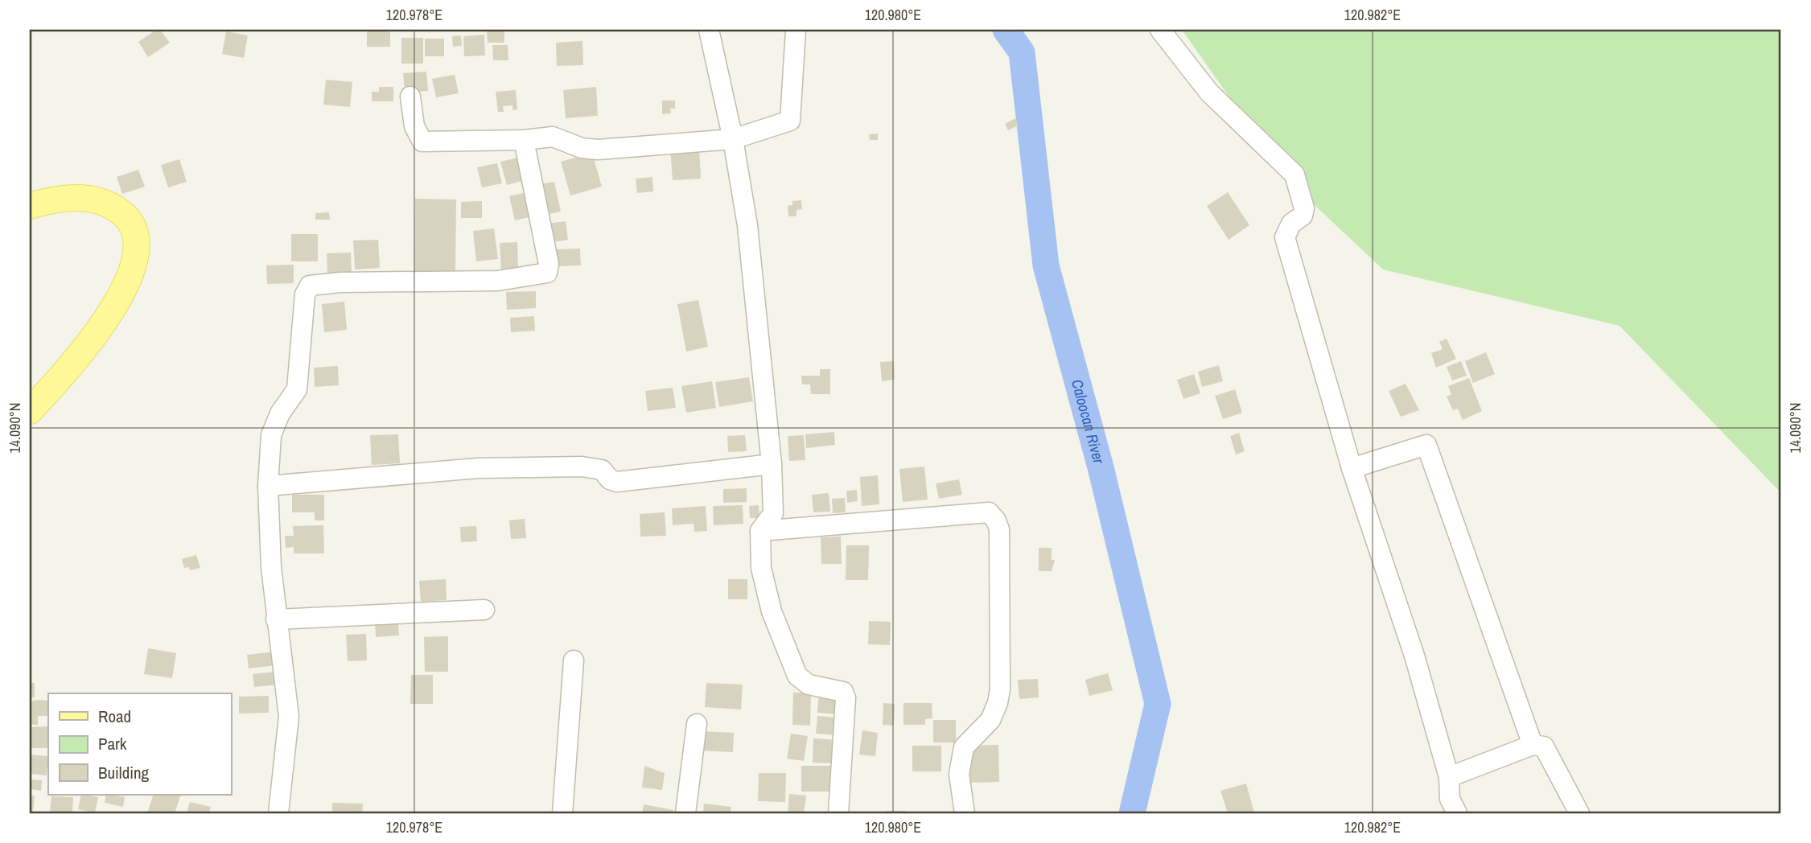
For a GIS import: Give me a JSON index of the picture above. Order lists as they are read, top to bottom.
{
  "water": ["Caloocan River"],
  "legend": ["Road", "Park", "Building"],
  "coordinates": [
    "120.978°E",
    "120.980°E",
    "120.982°E",
    "14.090°N"
  ]
}
